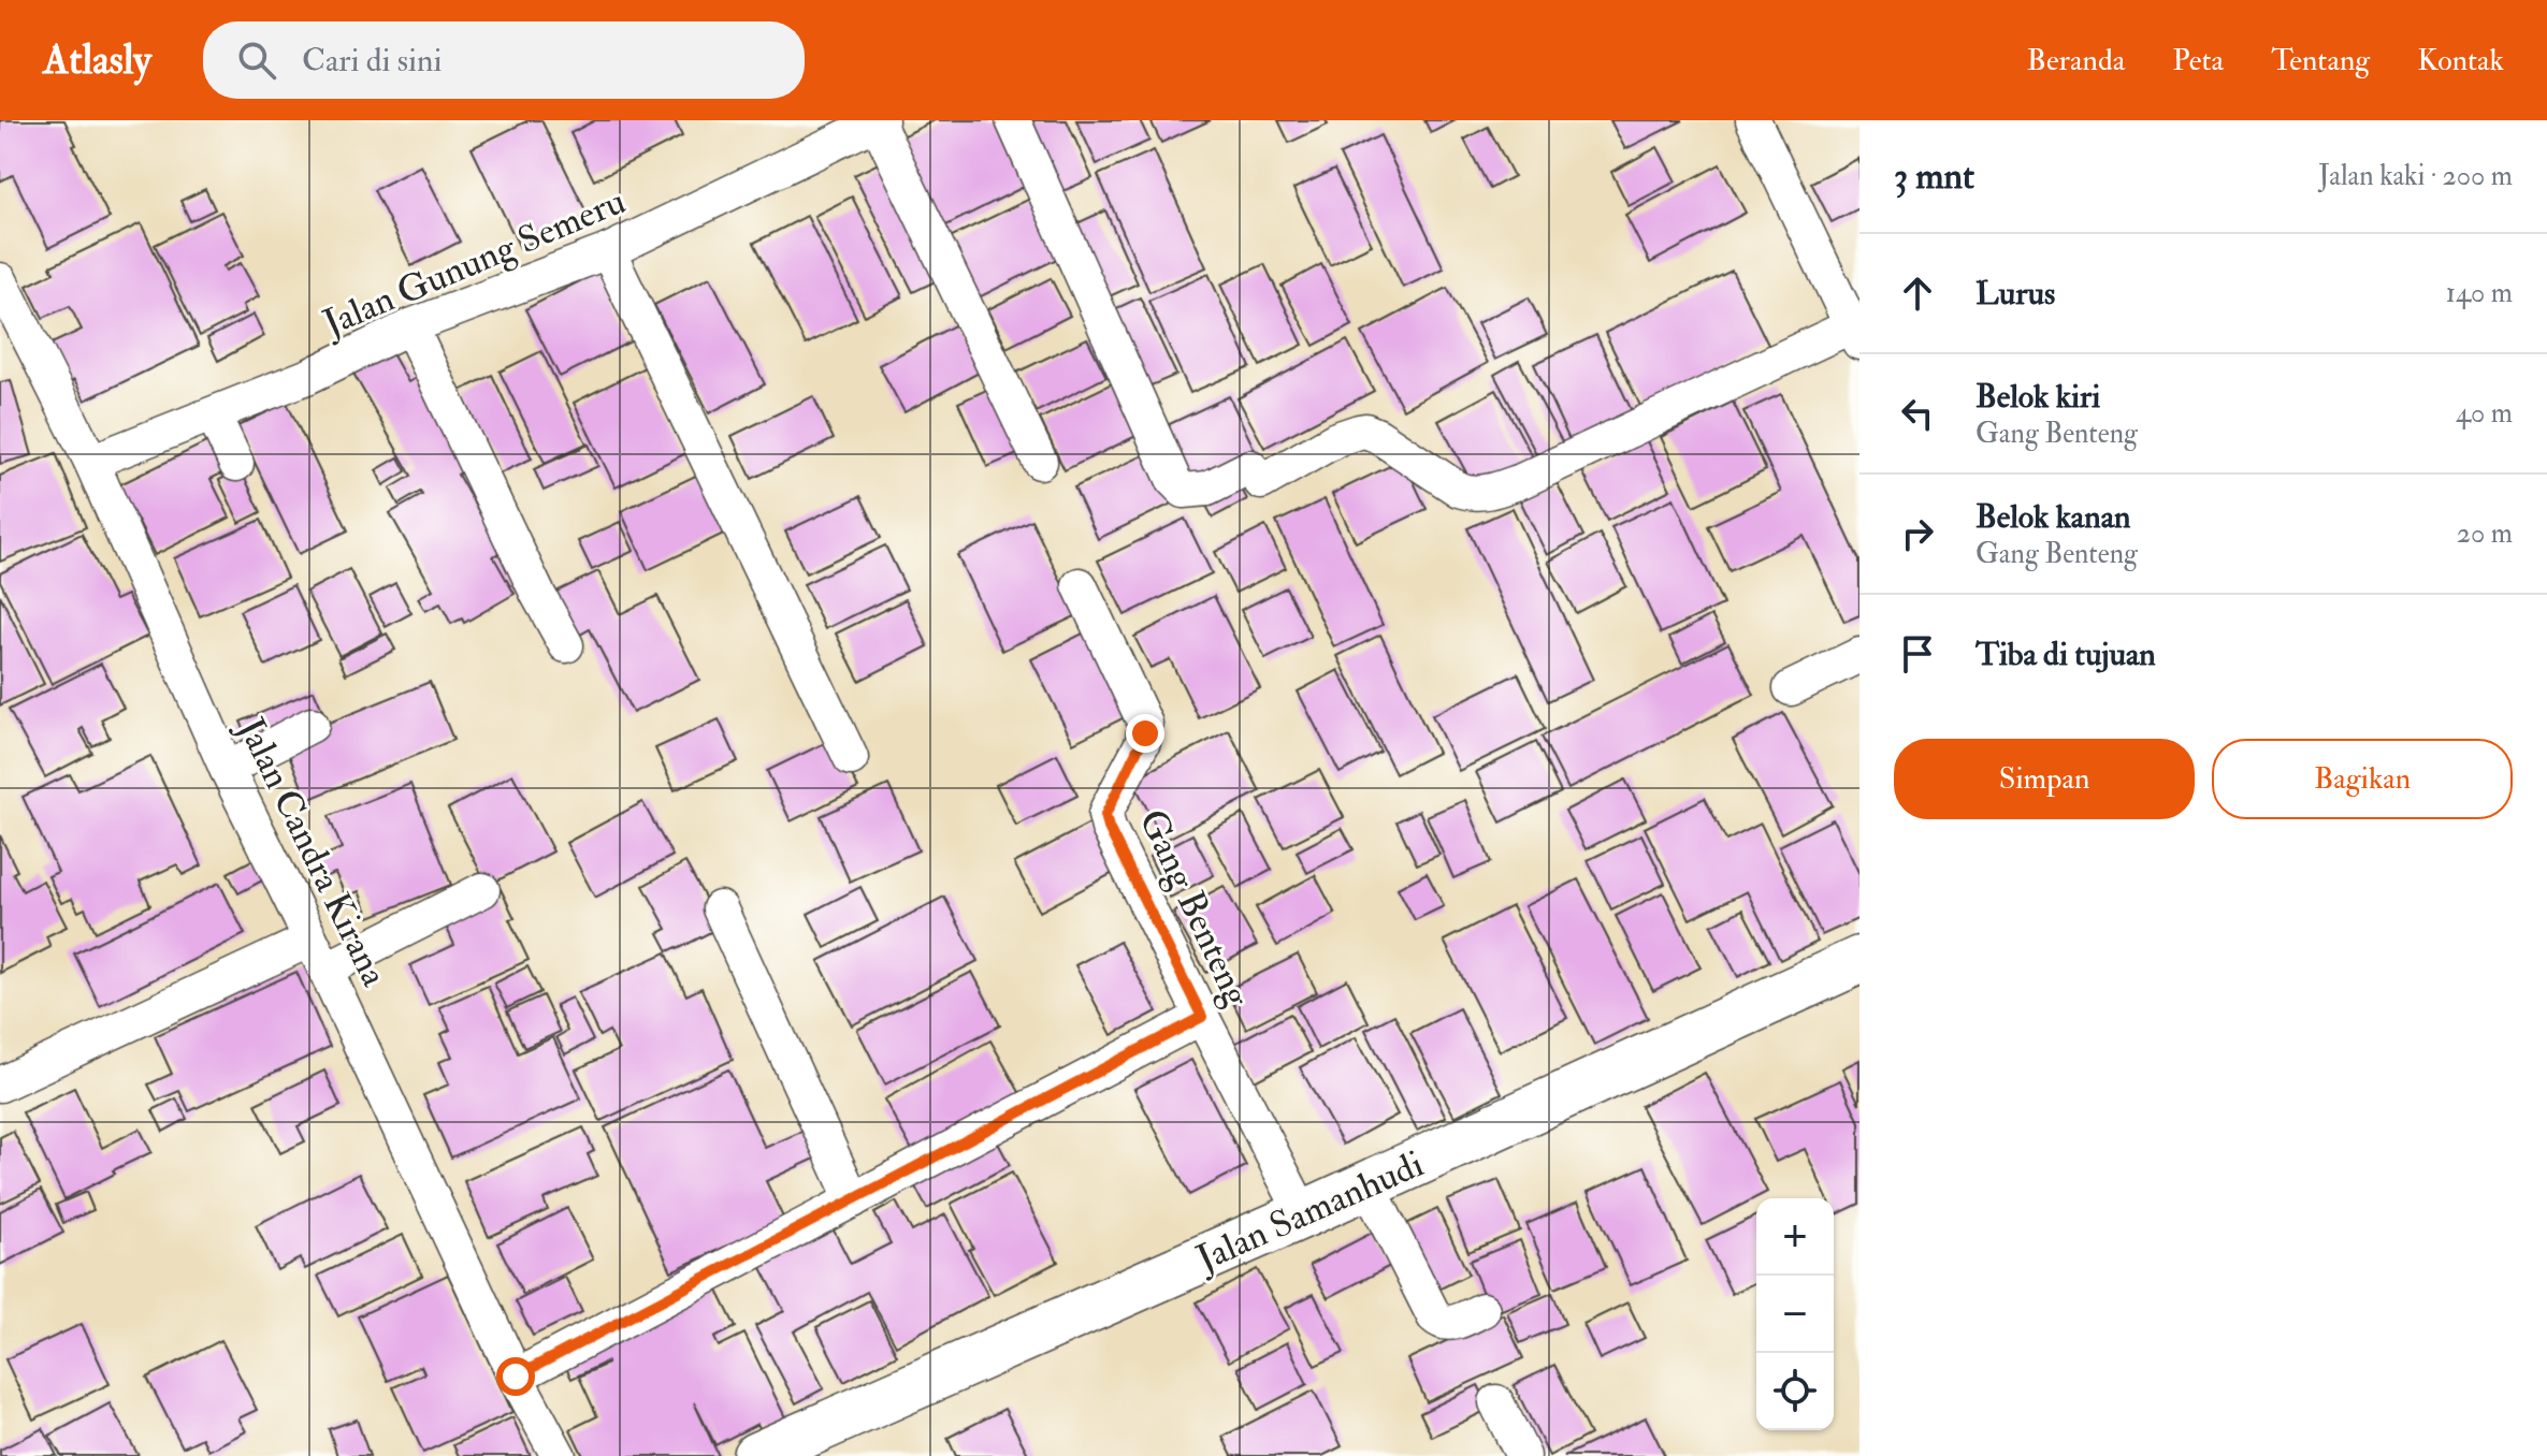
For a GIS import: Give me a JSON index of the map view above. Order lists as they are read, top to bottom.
{
  "streets": {
    "street": [
      "Jalan Gunung Semeru",
      "Jalan Candra Kirana",
      "Gang Benteng",
      "Jalan Samanhudi"
    ]
  },
  "crossings": [
    ["Jalan Gunung Semeru", "Jalan Candra Kirana"],
    ["Gang Benteng", "Jalan Samanhudi"]
  ],
  "page": {
    "header": "Atlasly",
    "search": "Cari di sini",
    "nav": [
      "Beranda",
      "Peta",
      "Tentang",
      "Kontak"
    ],
    "heading": ["3 mnt", "Jalan kaki · 200 m"],
    "list": [
      ["Lurus", "140 m"],
      ["Belok kiri", "Gang Benteng", "40 m"],
      ["Belok kanan", "Gang Benteng", "20 m"],
      "Tiba di tujuan"
    ],
    "buttons": ["Simpan", "Bagikan"],
    "map_buttons": ["+", "−"]
  }
}
